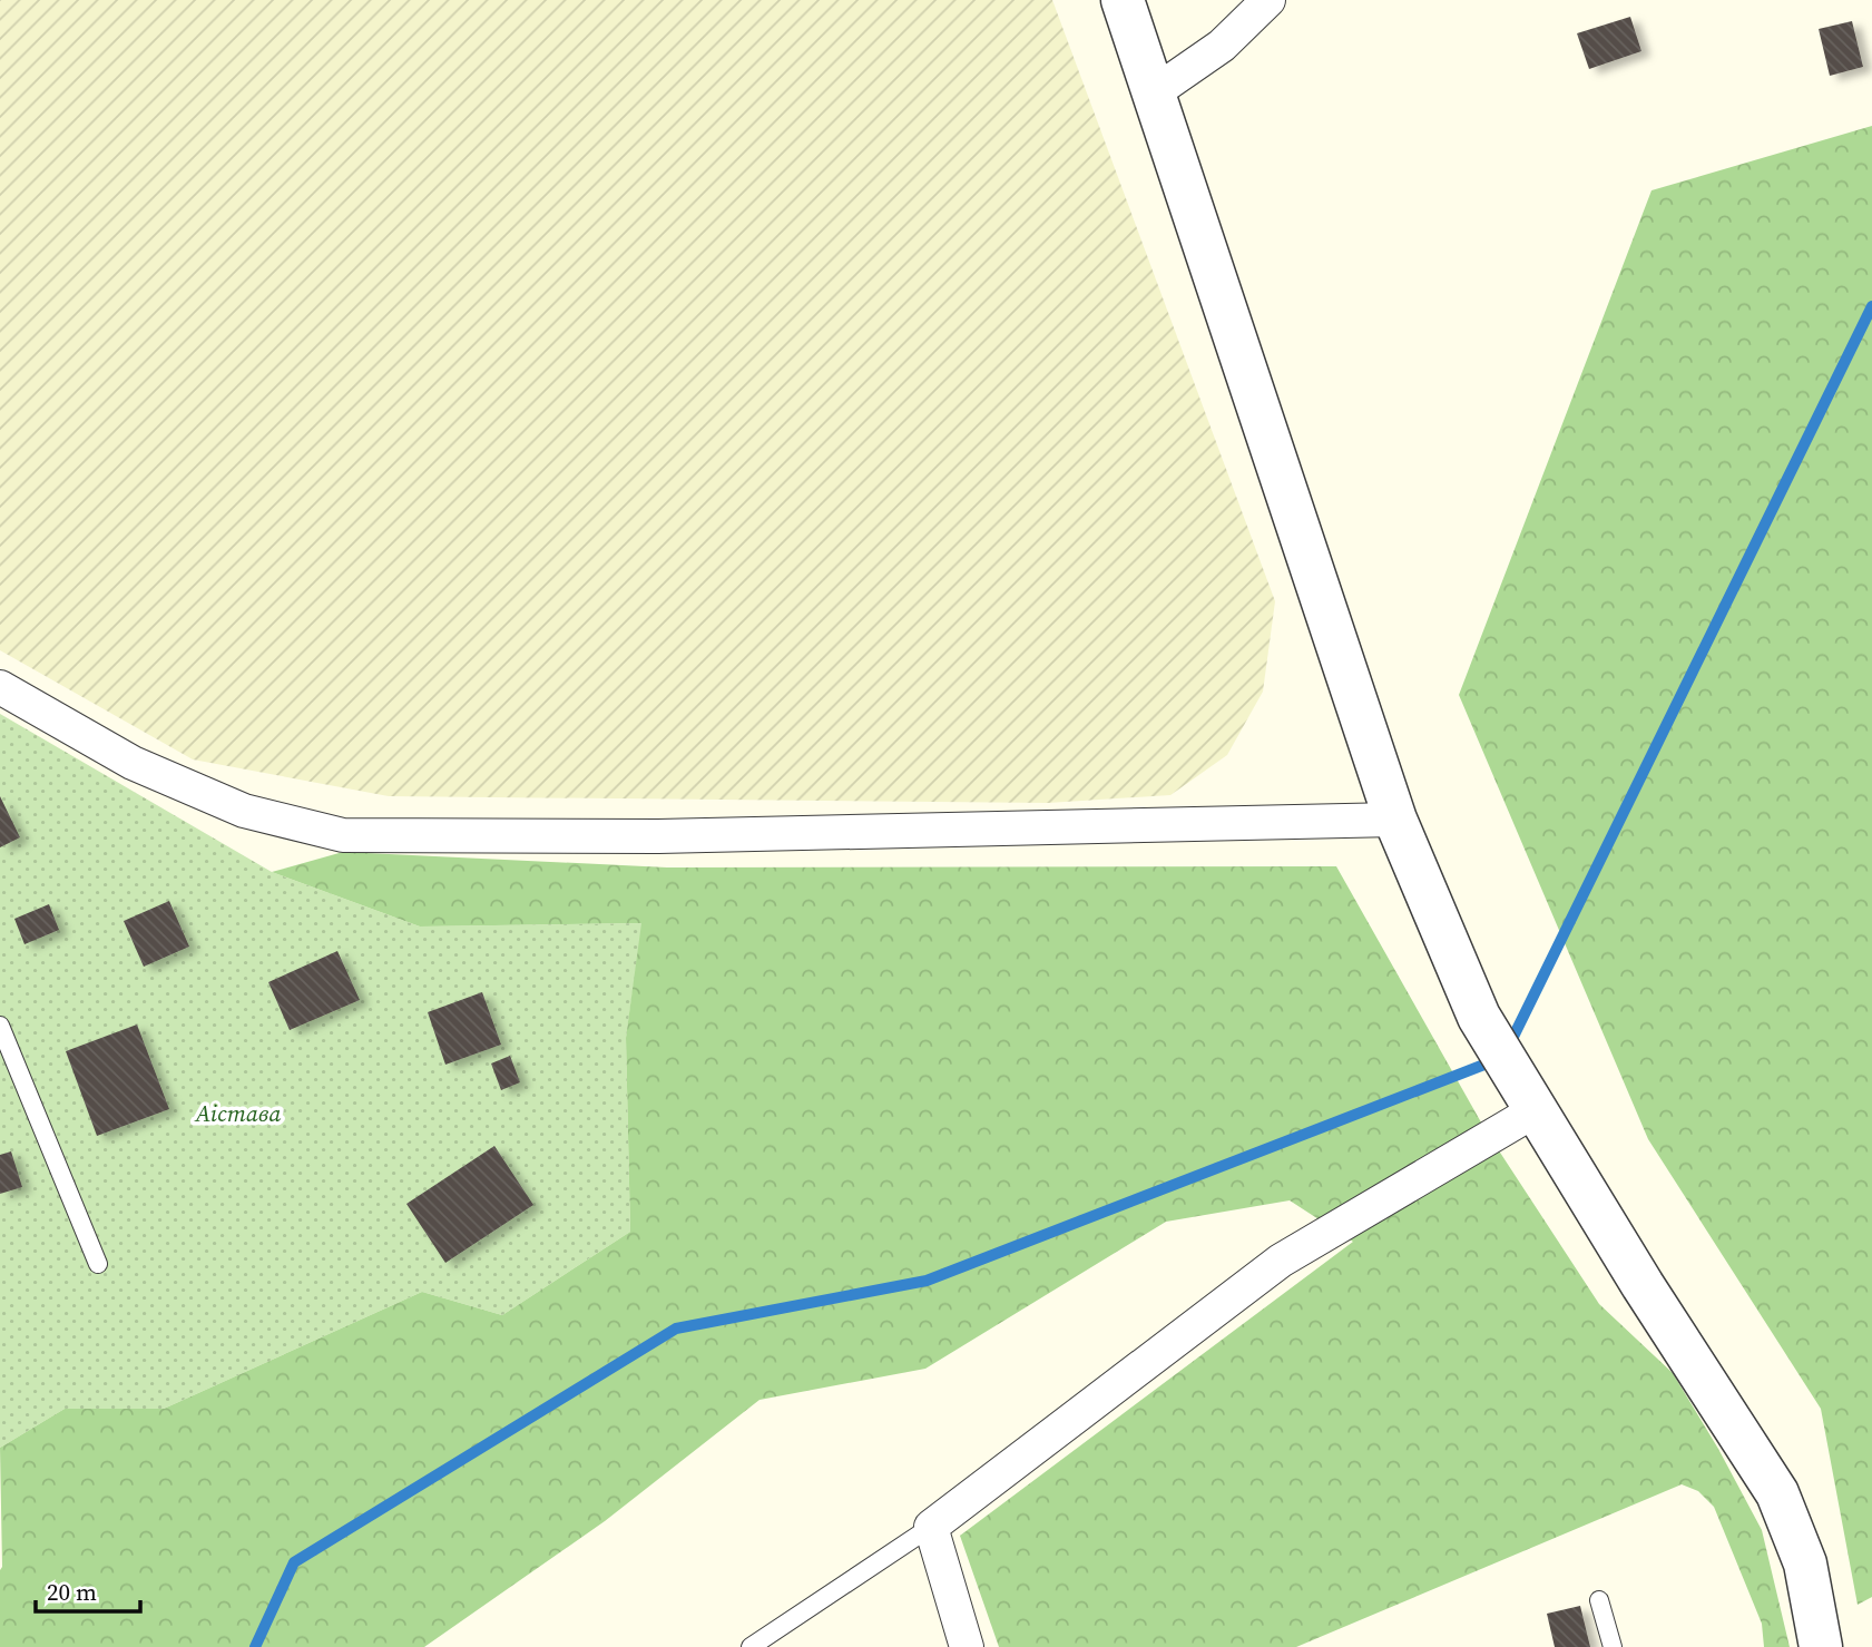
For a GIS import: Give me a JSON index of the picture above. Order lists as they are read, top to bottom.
{
  "parks": ["Аістава"],
  "scale_bar": "20 m"
}
